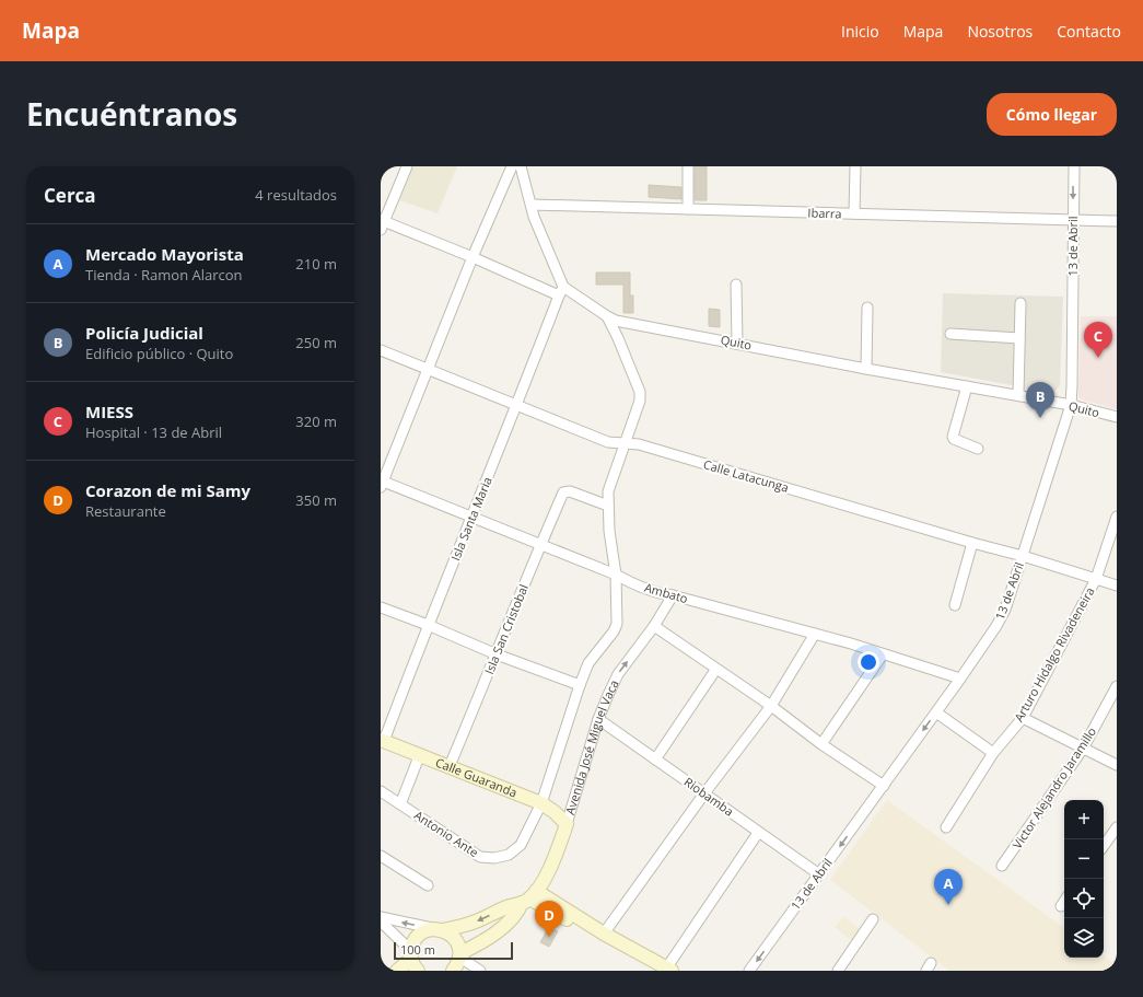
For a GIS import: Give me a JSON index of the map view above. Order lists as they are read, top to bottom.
{
  "streets": {
    "street": [
      "Ibarra",
      "13 de Abril",
      "Quito",
      "Calle Latacunga",
      "Isla Santa Maria",
      "Ambato",
      "Isla San Cristobal",
      "Arturo Hidalgo Rivadeneira",
      "Avenida José Miguel Vaca",
      "Calle Guaranda",
      "Victor Alejandro Jaramillo",
      "Riobamba",
      "Antonio Ante"
    ]
  },
  "crossings": [
    ["Ibarra", "13 de Abril"],
    ["13 de Abril", "Quito"],
    ["13 de Abril", "Calle Latacunga"],
    ["13 de Abril", "Ambato"],
    ["13 de Abril", "Riobamba"],
    ["Quito", "Isla Santa Maria"],
    ["Quito", "Antonio Ante"],
    ["Calle Latacunga", "Isla Santa Maria"],
    ["Calle Latacunga", "Arturo Hidalgo Rivadeneira"],
    ["Calle Latacunga", "Antonio Ante"],
    ["Isla Santa Maria", "Ambato"],
    ["Isla Santa Maria", "Calle Guaranda"],
    ["Ambato", "Isla San Cristobal"],
    ["Ambato", "Avenida José Miguel Vaca"],
    ["Ambato", "Antonio Ante"],
    ["Isla San Cristobal", "Calle Guaranda"],
    ["Isla San Cristobal", "Antonio Ante"],
    ["Avenida José Miguel Vaca", "Calle Guaranda"],
    ["Avenida José Miguel Vaca", "Riobamba"],
    ["Calle Guaranda", "Antonio Ante"]
  ],
  "scale_bar": "100 m",
  "page": {
    "header": "Mapa",
    "nav": [
      "Inicio",
      "Mapa",
      "Nosotros",
      "Contacto"
    ],
    "title": "Encuéntranos",
    "buttons": "Cómo llegar",
    "heading": ["Cerca", "4 resultados"],
    "list": [
      {
        "mark": "A",
        "name": "Mercado Mayorista",
        "note": "Tienda · Ramon Alarcon",
        "value": "210 m"
      },
      {
        "mark": "B",
        "name": "Policía Judicial",
        "note": "Edificio público · Quito",
        "value": "250 m"
      },
      {
        "mark": "C",
        "name": "MIESS",
        "note": "Hospital · 13 de Abril",
        "value": "320 m"
      },
      {
        "mark": "D",
        "name": "Corazon de mi Samy",
        "note": "Restaurante",
        "value": "350 m"
      }
    ],
    "pins": [
      "C",
      "B",
      "A",
      "D"
    ],
    "map_buttons": ["+", "−"],
    "scale": "100 m"
  }
}
